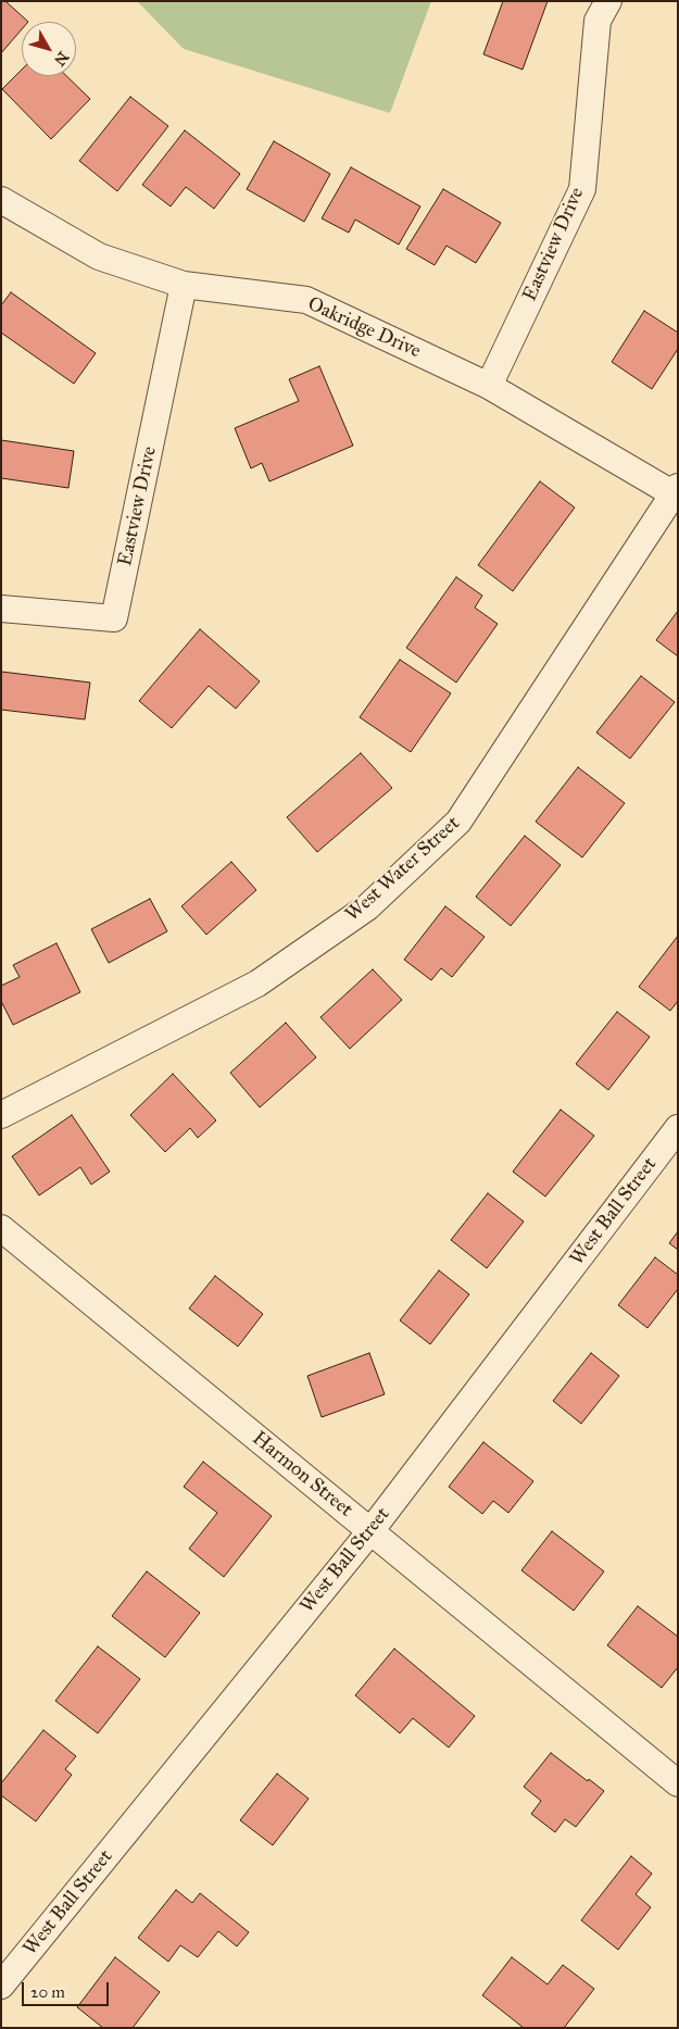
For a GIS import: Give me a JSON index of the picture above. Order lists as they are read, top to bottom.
{
  "streets": {
    "street": [
      "Eastview Drive",
      "Oakridge Drive",
      "West Water Street",
      "West Ball Street",
      "Harmon Street"
    ]
  },
  "crossings": [
    ["Eastview Drive", "Oakridge Drive"],
    ["Oakridge Drive", "West Water Street"],
    ["West Ball Street", "Harmon Street"]
  ],
  "scale_bar": "20 m",
  "north": "bottom right"
}
